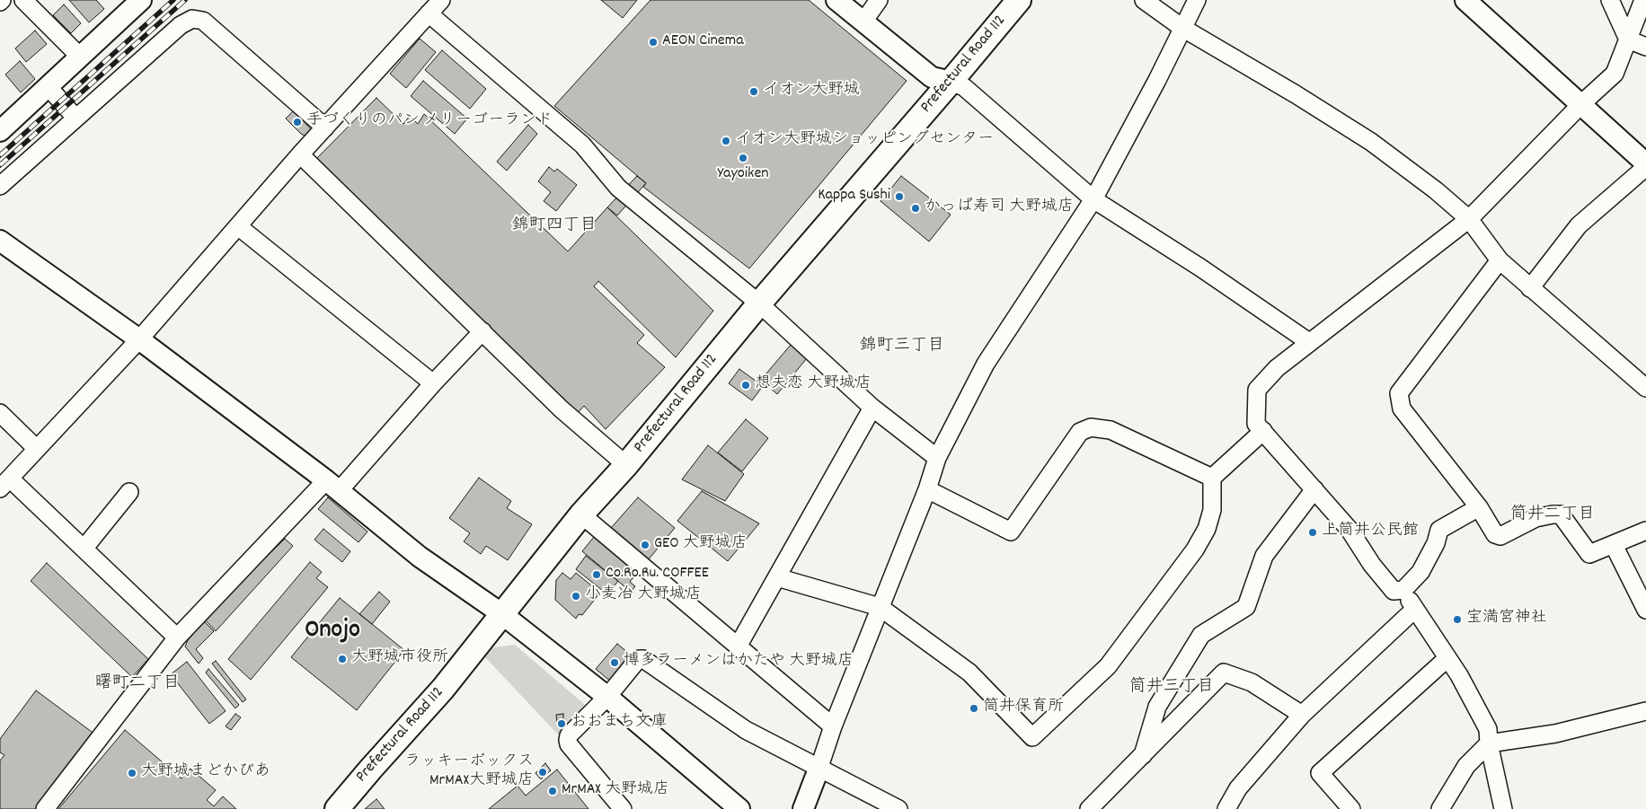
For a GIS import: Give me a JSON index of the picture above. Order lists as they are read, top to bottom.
{
  "streets": {
    "main road": ["Prefectural Road 112"]
  },
  "districts": [
    "錦町四丁目",
    "錦町三丁目",
    "筒井二丁目",
    "Onojo",
    "曙町二丁目",
    "筒井三丁目"
  ],
  "places": [
    "AEON Cinema",
    "イオン大野城",
    "手づくりのパン メリーゴーランド",
    "イオン大野城ショッピングセンター",
    "Yayoiken",
    "Kappa Sushi",
    "かっぱ寿司 大野城店",
    "想夫恋 大野城店",
    "上筒井公民館",
    "GEO 大野城店",
    "Co.Ro.Ru. COFFEE",
    "小麦冶 大野城店",
    "宝満宮神社",
    "大野城市役所",
    "博多ラーメンはかたや 大野城店",
    "筒井保育所",
    "おおまち文庫",
    "ラッキーボックス MrMAX大野城店",
    "大野城まどかぴあ",
    "MrMAX 大野城店"
  ]
}
